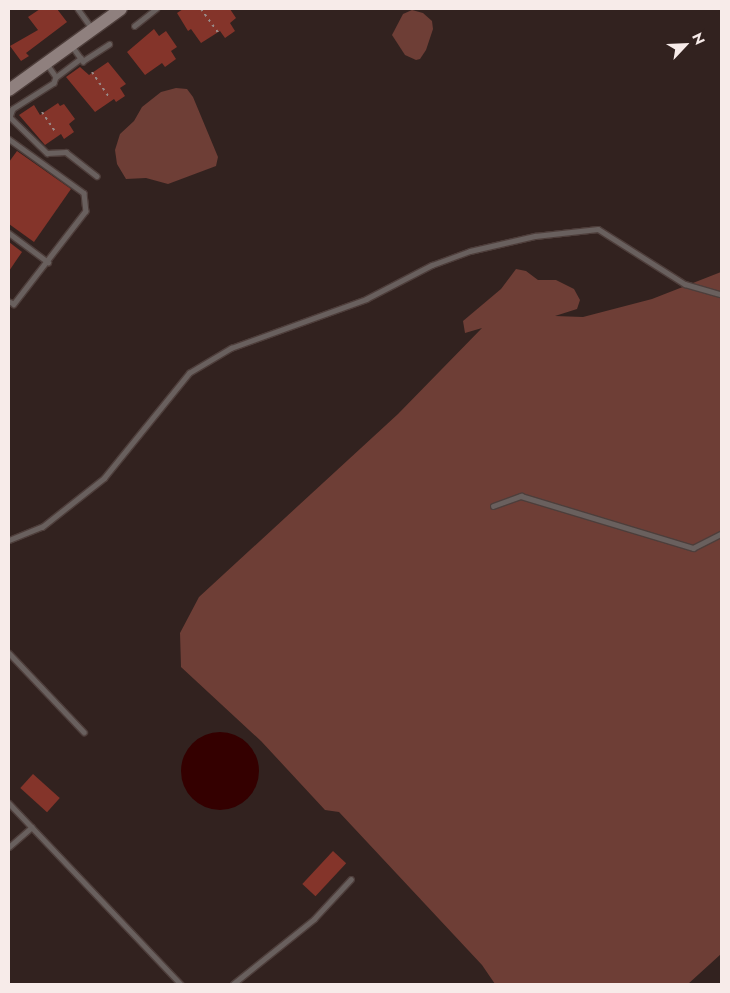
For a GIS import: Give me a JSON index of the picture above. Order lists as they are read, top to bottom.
{
  "north": "top right"
}
